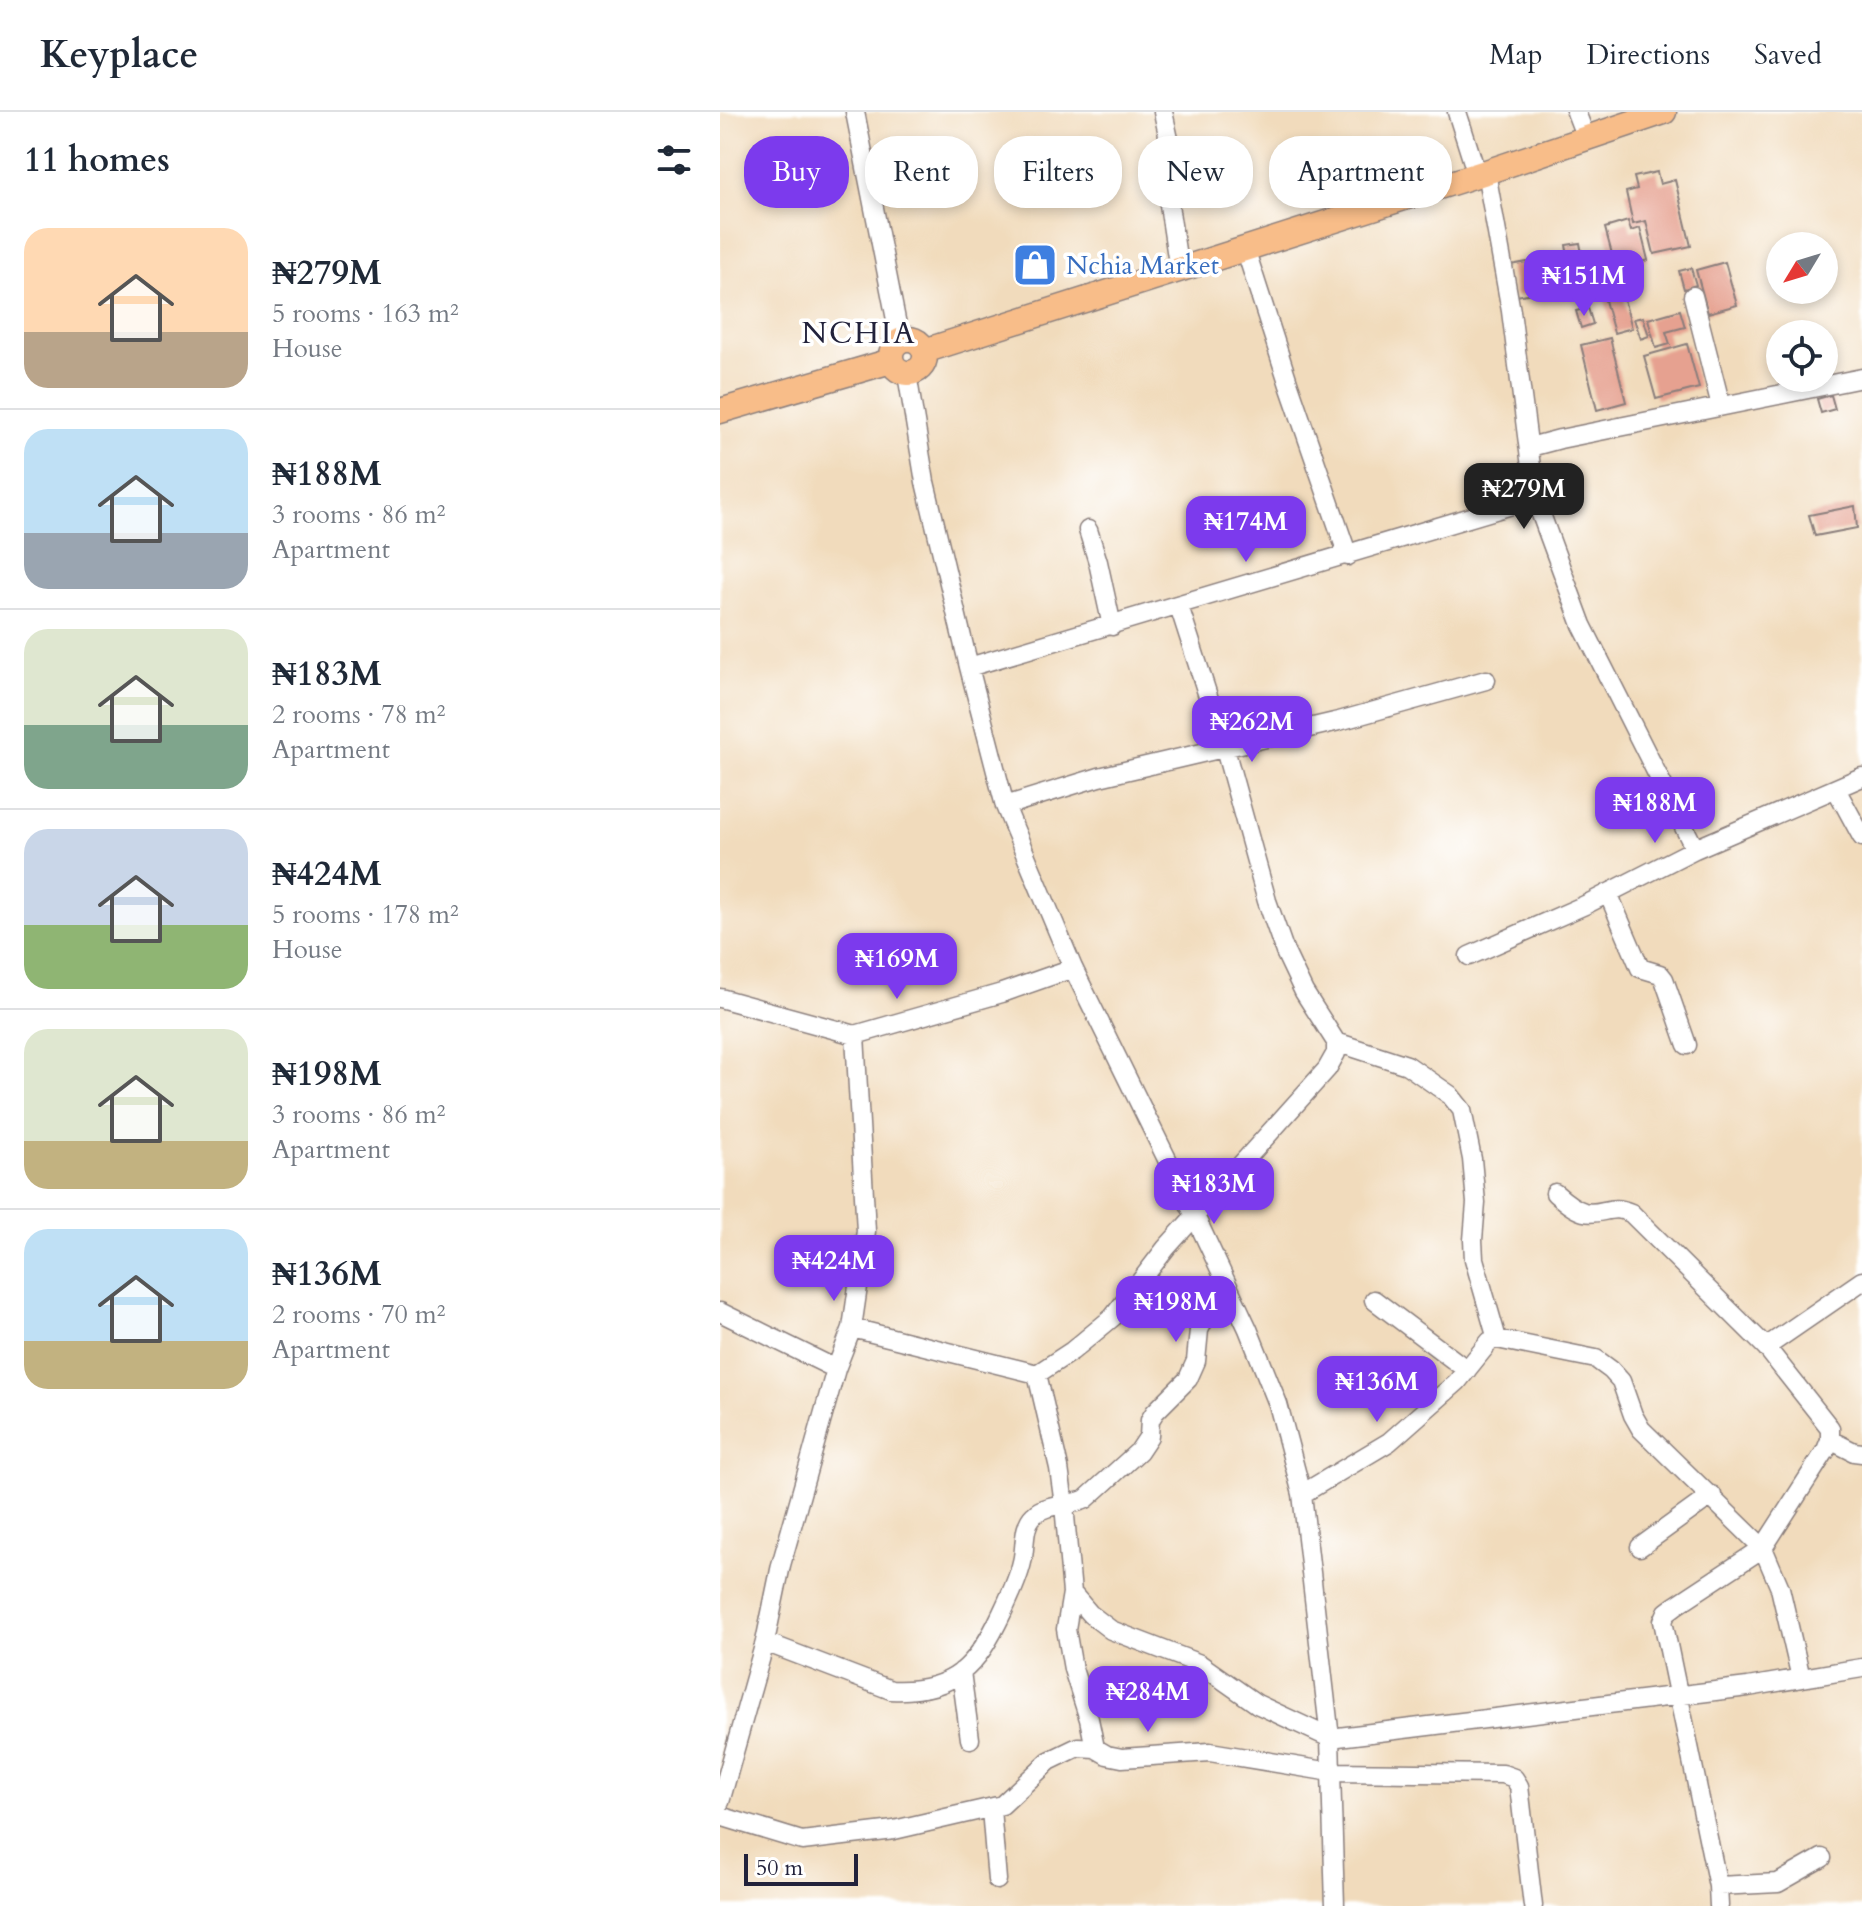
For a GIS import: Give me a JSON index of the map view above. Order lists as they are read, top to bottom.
{
  "districts": ["NCHIA"],
  "places": {
    "shop": ["Nchia Market"]
  },
  "scale_bar": "50 m",
  "north": "bottom left",
  "page": {
    "header": "Keyplace",
    "nav": ["Map", "Directions", "Saved"],
    "heading": "11 homes",
    "chip": [
      "Buy",
      "Rent",
      "Filters",
      "New",
      "Apartment"
    ],
    "list": [
      {
        "name": "₦279M",
        "note": "5 rooms · 163 m² · House"
      },
      {
        "name": "₦188M",
        "note": "3 rooms · 86 m² · Apartment"
      },
      {
        "name": "₦183M",
        "note": "2 rooms · 78 m² · Apartment"
      },
      {
        "name": "₦424M",
        "note": "5 rooms · 178 m² · House"
      },
      {
        "name": "₦198M",
        "note": "3 rooms · 86 m² · Apartment"
      },
      {
        "name": "₦136M",
        "note": "2 rooms · 70 m² · Apartment"
      }
    ],
    "price": [
      "₦151M",
      "₦279M",
      "₦174M",
      "₦262M",
      "₦188M",
      "₦169M",
      "₦183M",
      "₦424M",
      "₦198M",
      "₦136M",
      "₦284M"
    ],
    "scale": "50 m"
  }
}
